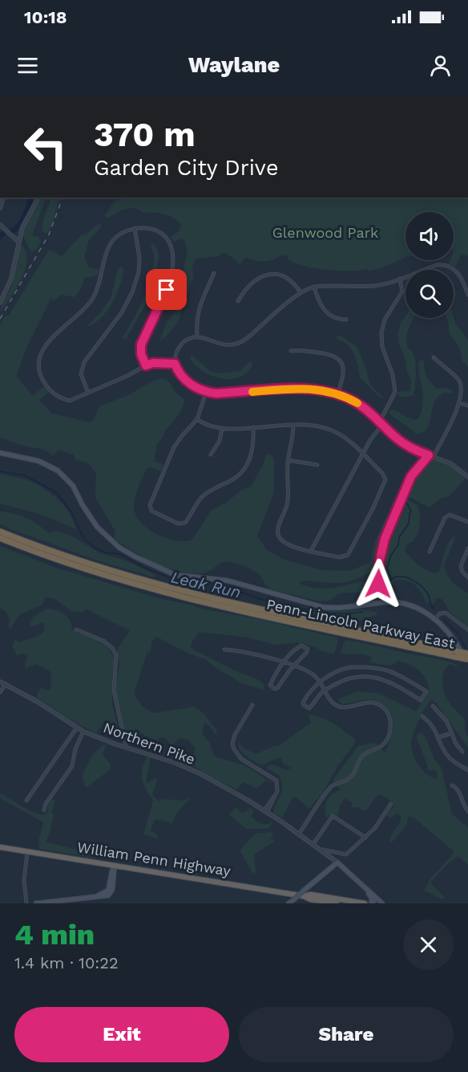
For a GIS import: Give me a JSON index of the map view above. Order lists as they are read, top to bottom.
{
  "streets": {
    "highway": ["Penn-Lincoln Parkway East", "William Penn Highway"],
    "main road": ["Northern Pike"]
  },
  "water": ["Leak Run"],
  "parks": ["Glenwood Park"],
  "page": {
    "status": "10:18",
    "header": "Waylane",
    "turn": ["370 m", "Garden City Drive"],
    "heading": ["4 min", "1.4 km · 10:22"],
    "buttons": ["Exit", "Share"]
  }
}
